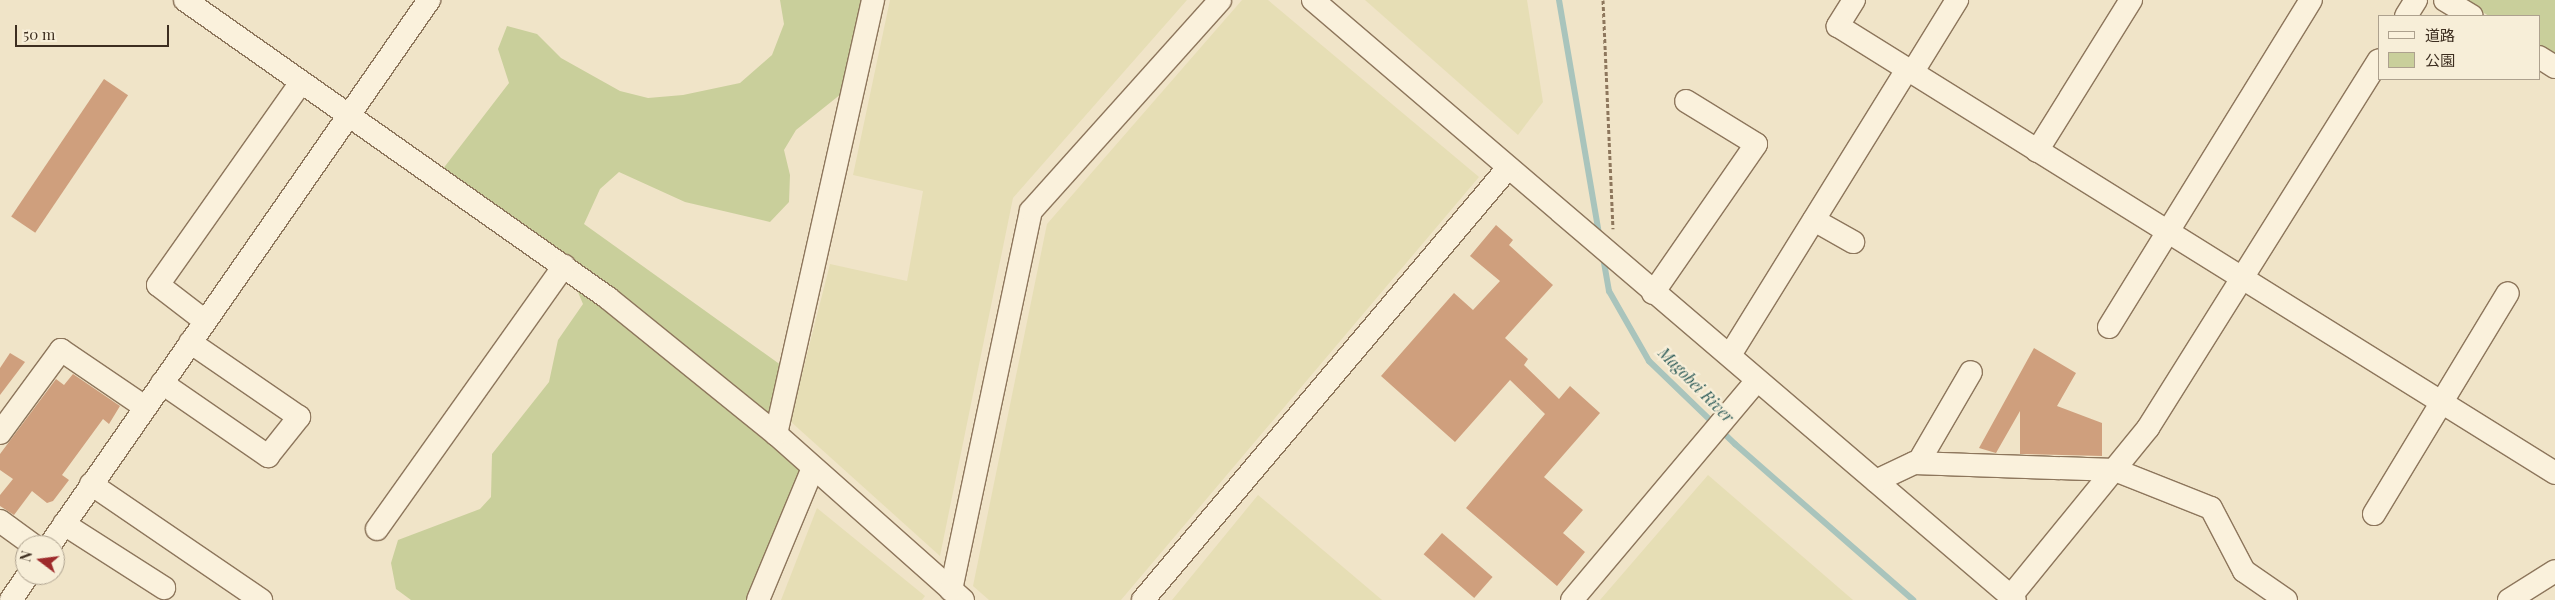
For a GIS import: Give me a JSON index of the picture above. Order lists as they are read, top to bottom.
{
  "water": ["Magobei River"],
  "legend": ["道路", "公園"],
  "scale_bar": "50 m",
  "north": "left"
}
